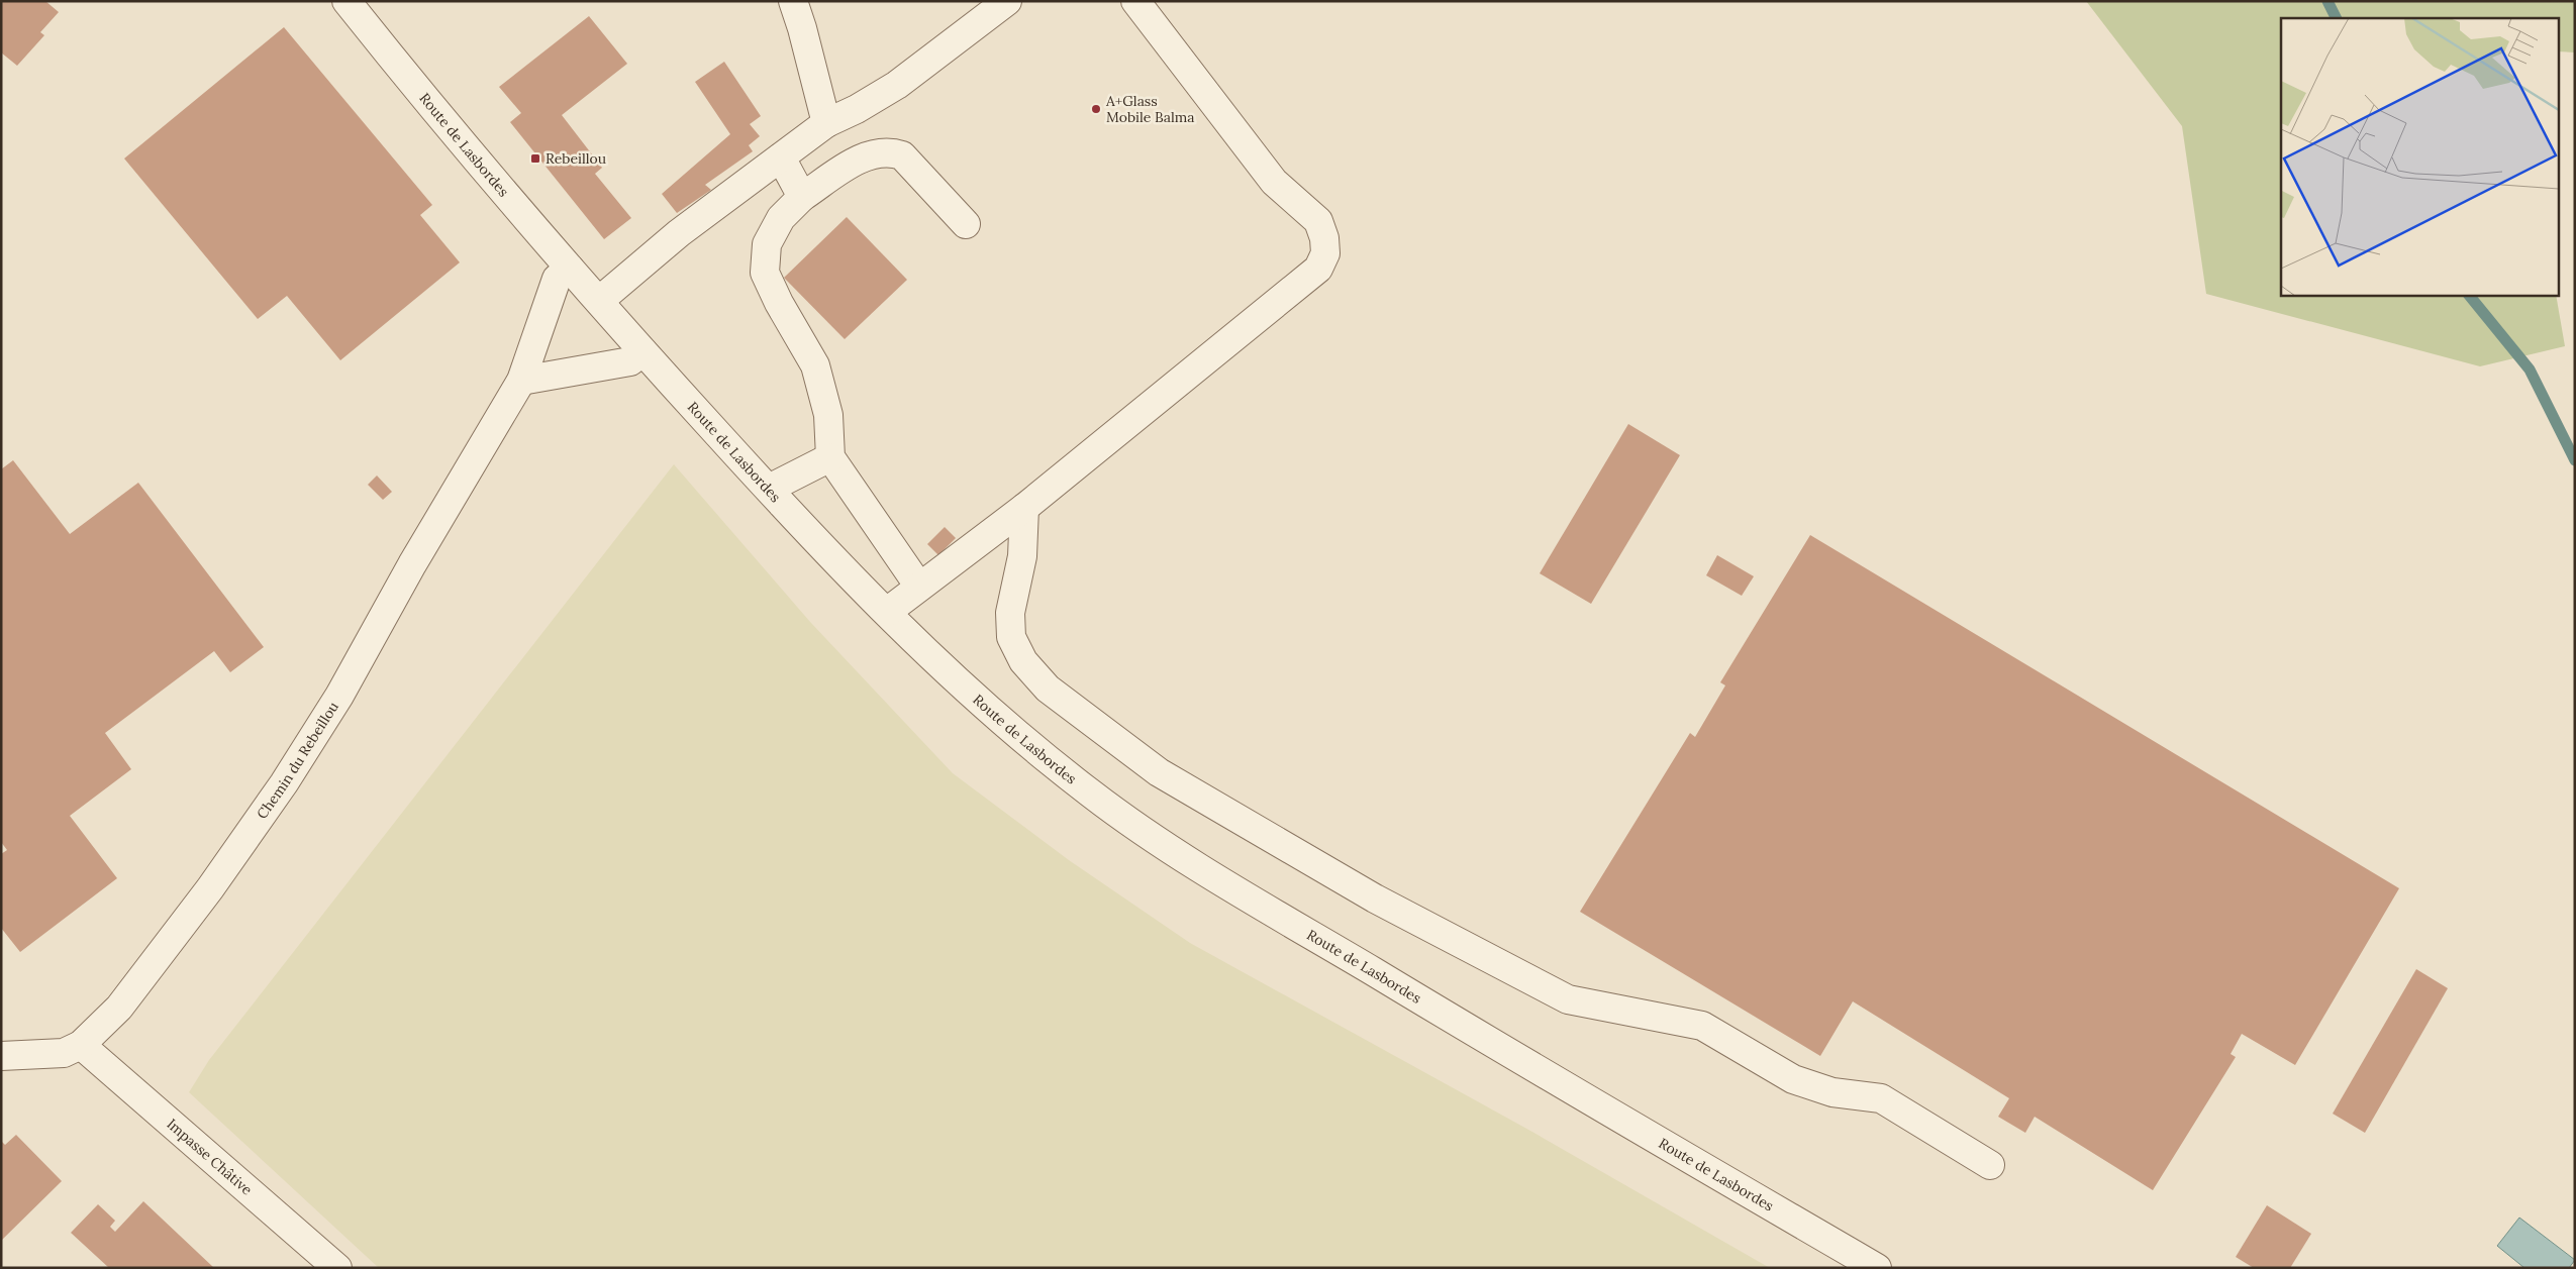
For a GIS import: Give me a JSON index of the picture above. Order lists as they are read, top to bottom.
{
  "streets": {
    "street": ["Route de Lasbordes", "Chemin du Rebeillou", "Impasse Châtive"]
  },
  "crossings": [
    ["Route de Lasbordes", "Chemin du Rebeillou"],
    ["Chemin du Rebeillou", "Impasse Châtive"]
  ],
  "places": {
    "other": ["A+Glass Mobile Balma"],
    "transit": ["Rebeillou"]
  }
}
